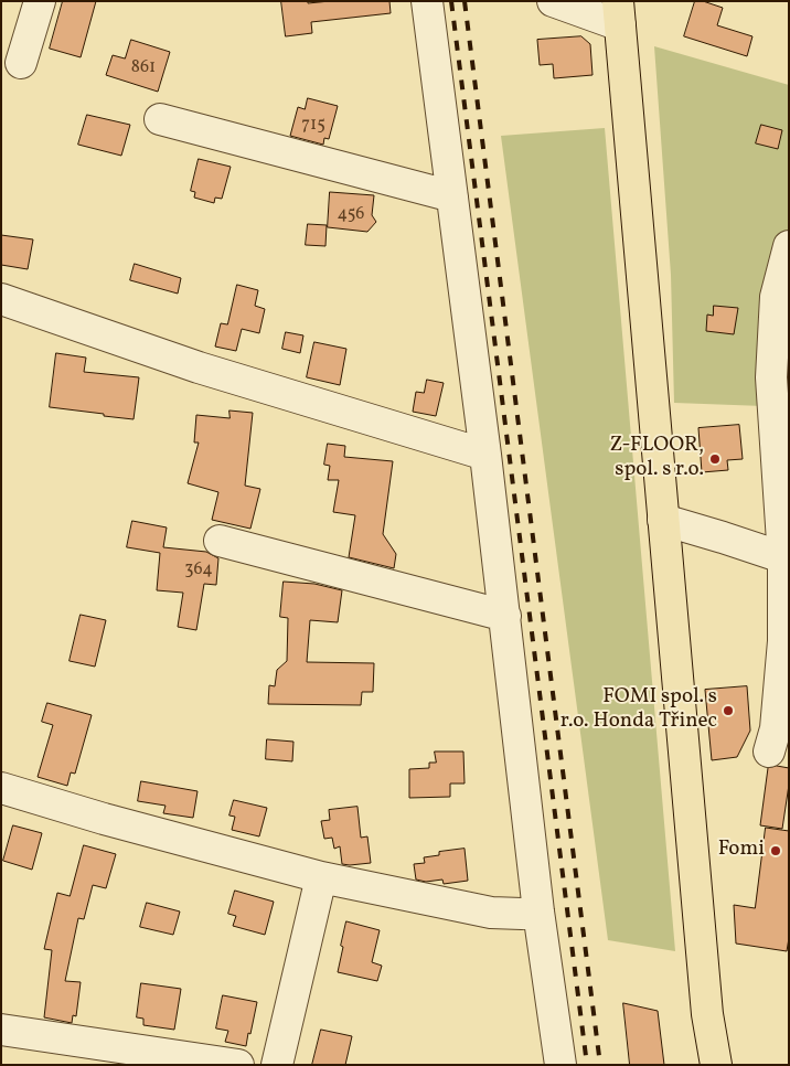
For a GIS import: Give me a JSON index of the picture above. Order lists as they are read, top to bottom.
{
  "places": ["Z-FLOOR, spol. s r.o.", "FOMI spol. s r.o. Honda Třinec", "Fomi"],
  "house_numbers": [
    "861",
    "715",
    "456",
    "364"
  ]
}
